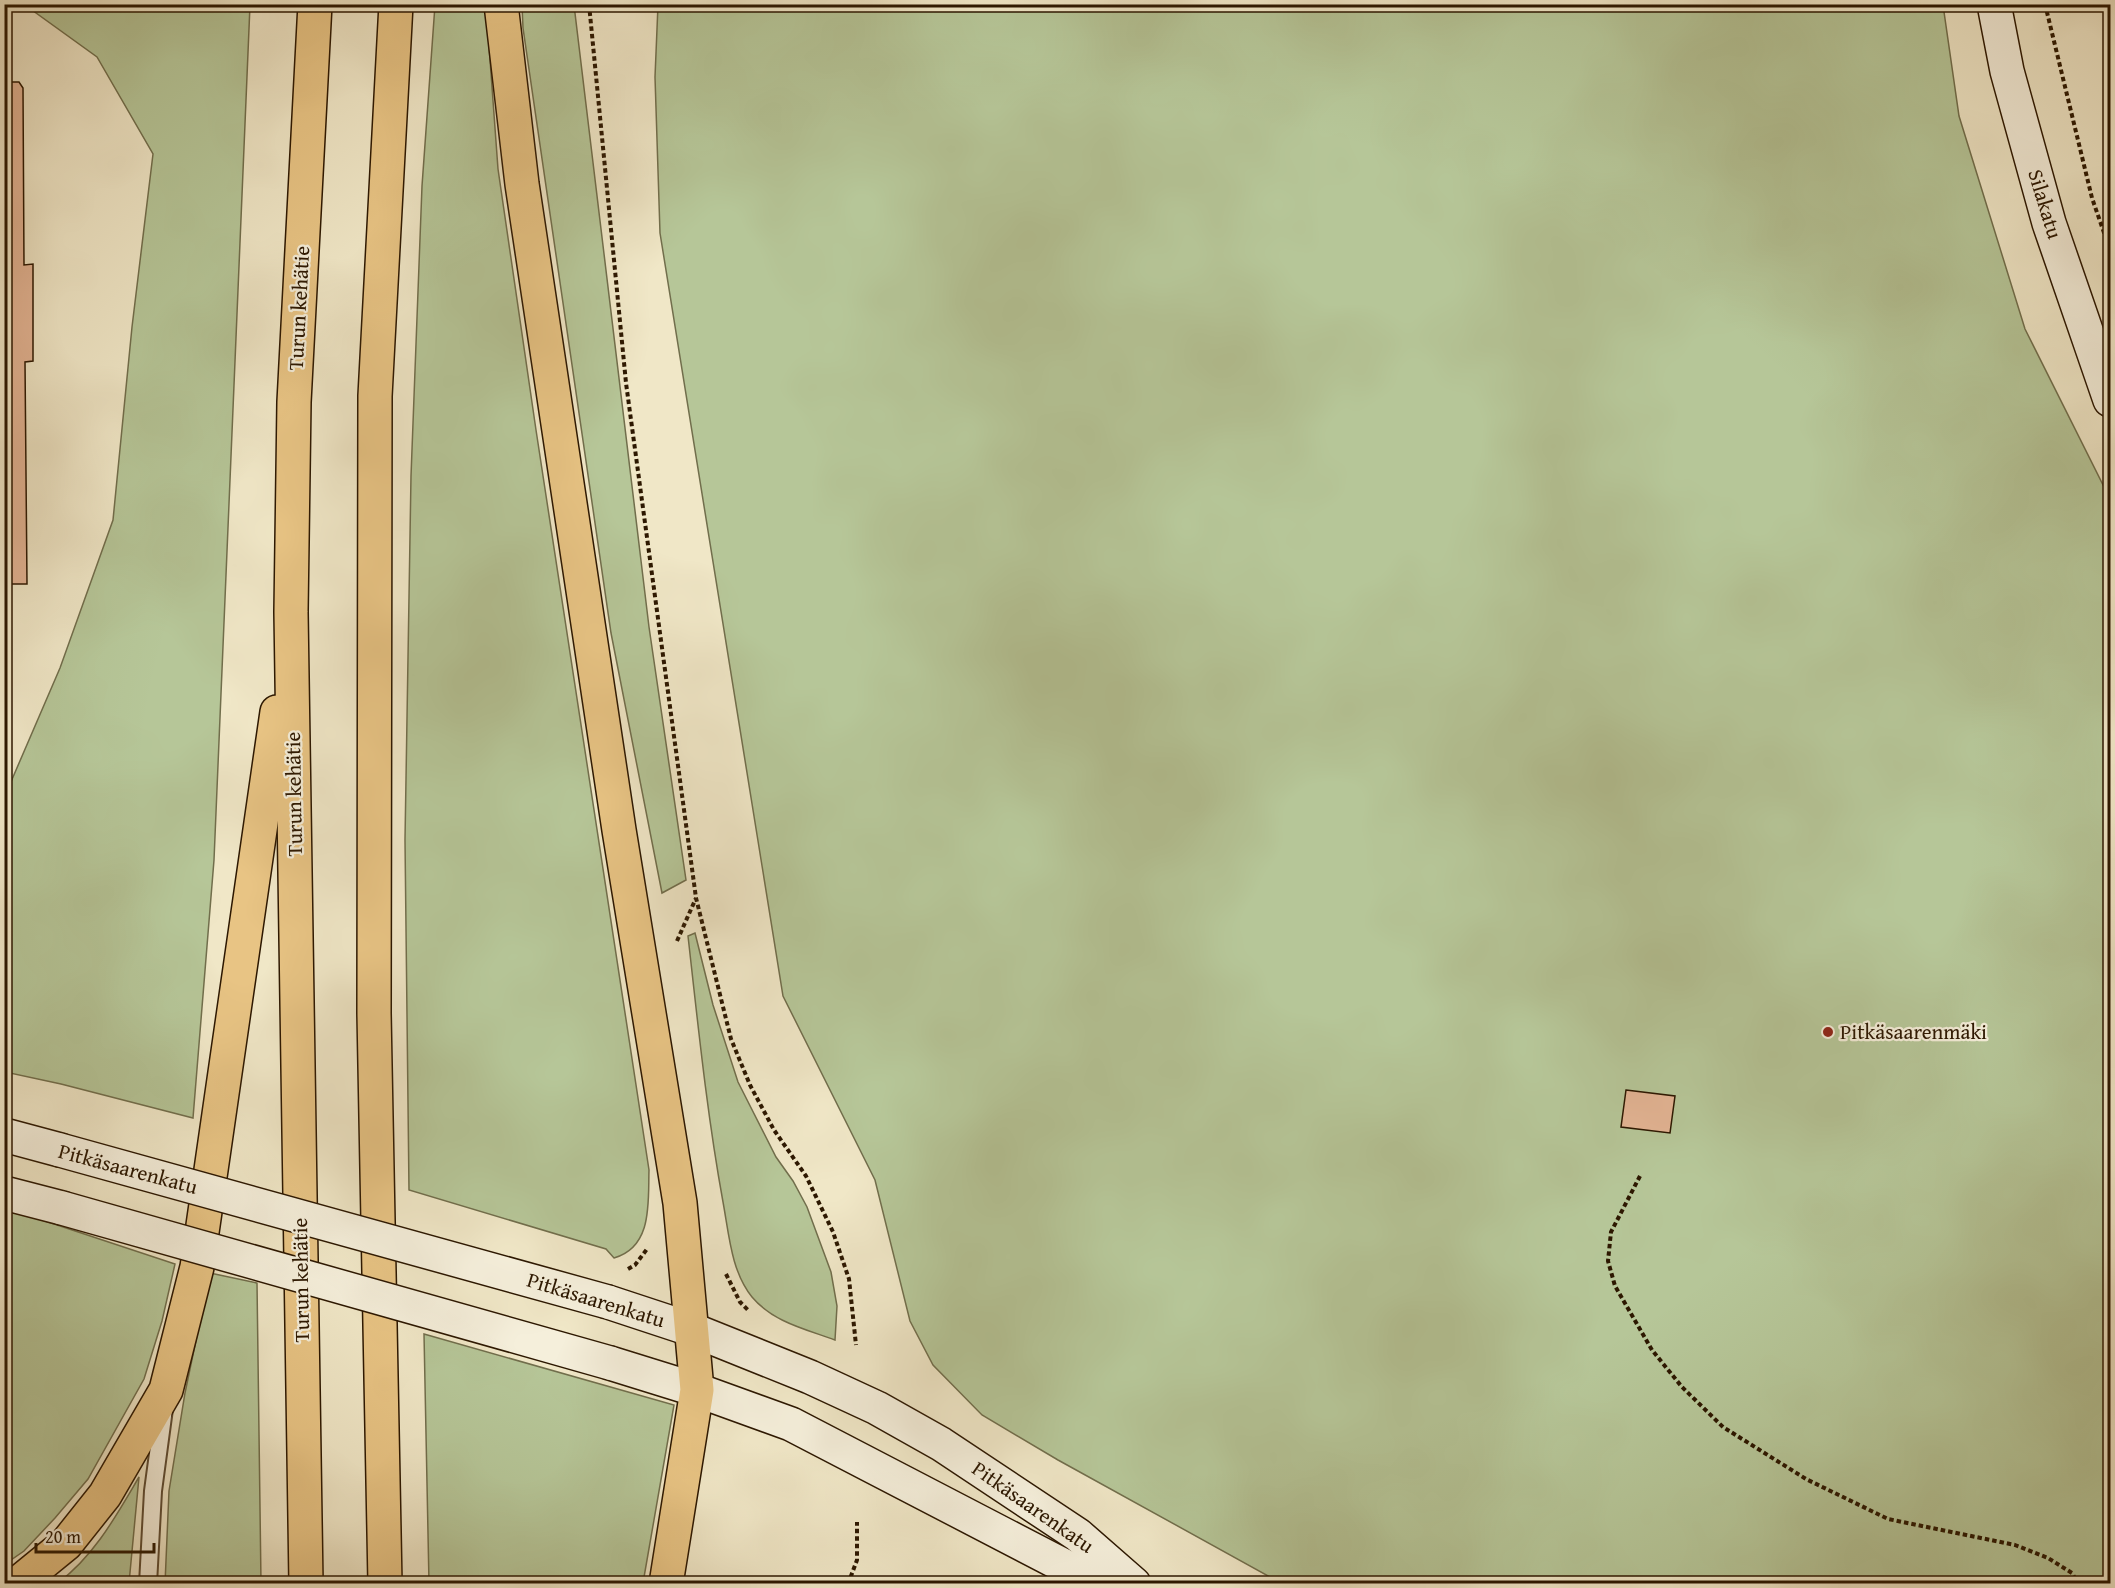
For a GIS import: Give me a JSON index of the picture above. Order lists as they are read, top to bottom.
{
  "streets": {
    "highway": ["Turun kehätie"],
    "street": ["Silakatu", "Pitkäsaarenkatu"]
  },
  "places": ["Pitkäsaarenmäki"],
  "scale_bar": "20 m"
}
